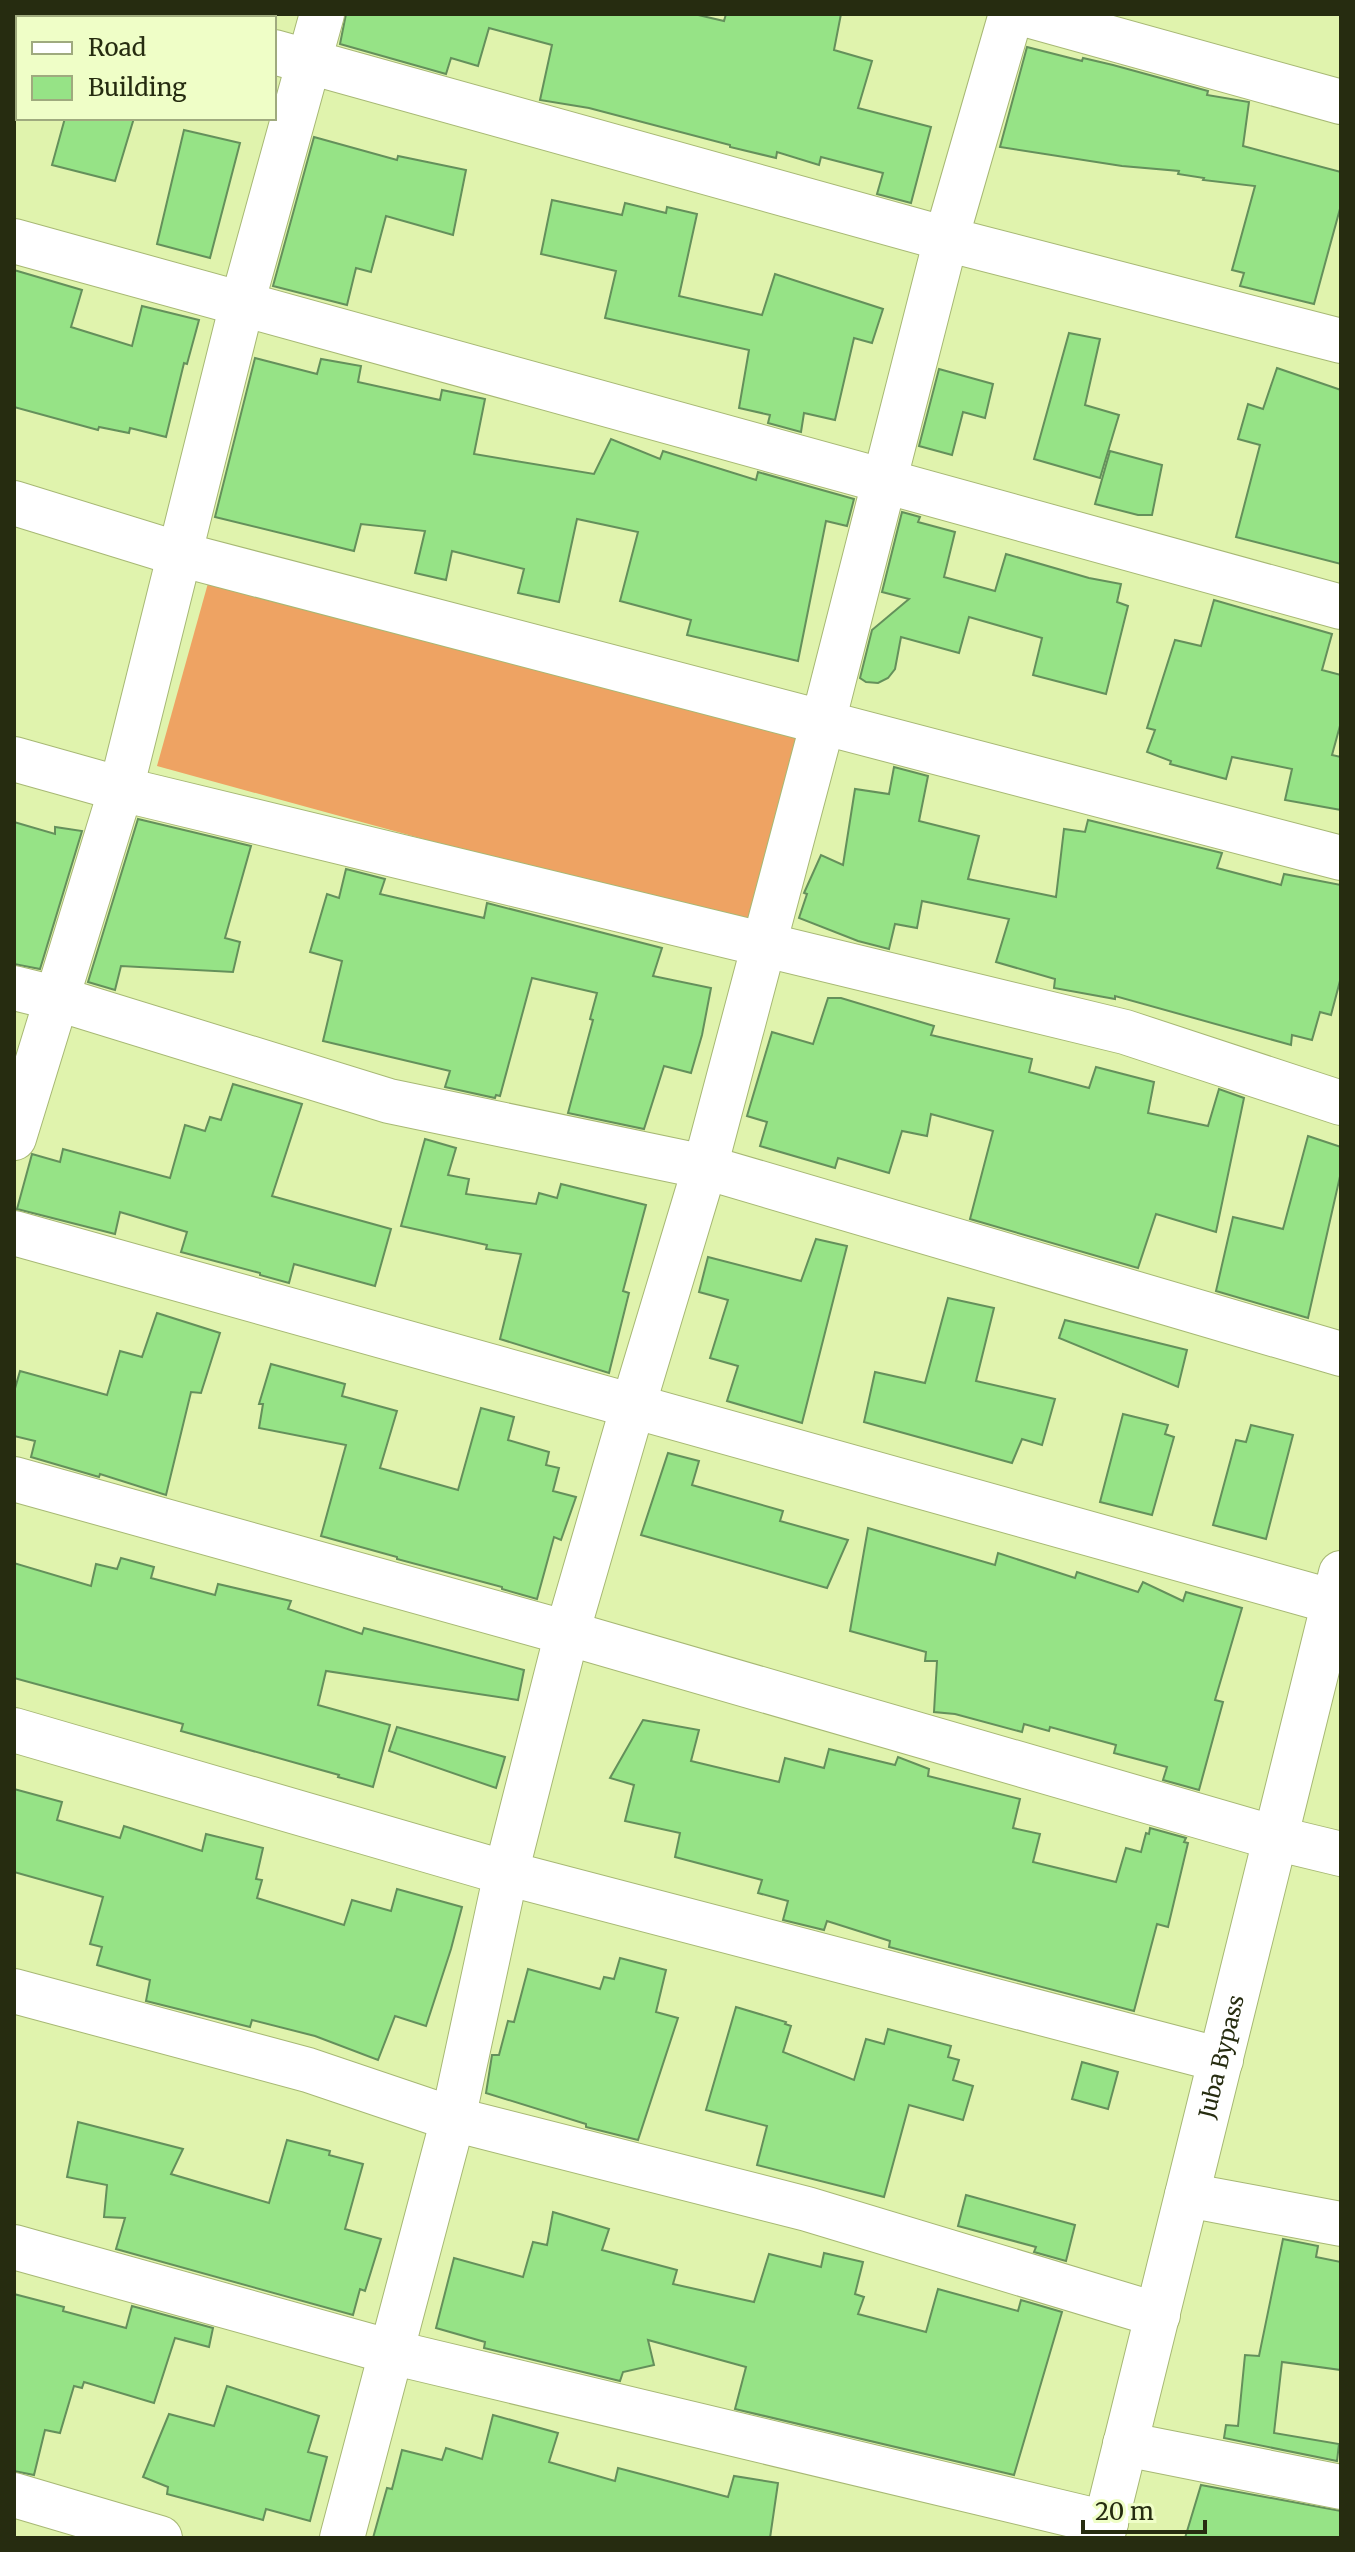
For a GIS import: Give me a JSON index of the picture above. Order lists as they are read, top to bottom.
{
  "streets": {
    "street": ["Juba Bypass"]
  },
  "legend": ["Road", "Building"],
  "scale_bar": "20 m"
}
